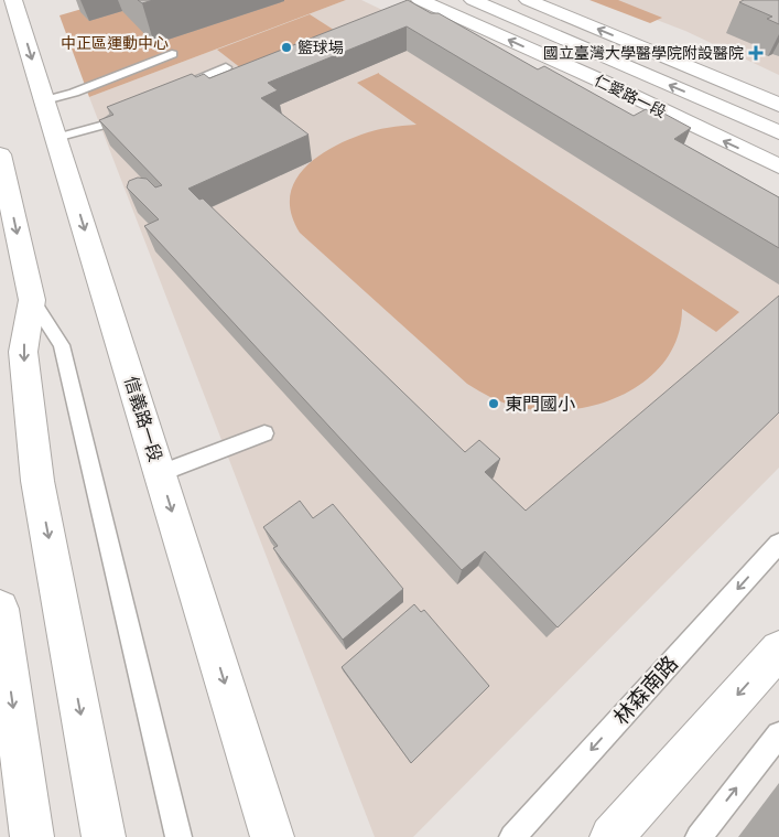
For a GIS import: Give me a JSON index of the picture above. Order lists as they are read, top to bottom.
{
  "streets": {
    "main road": ["仁愛路一段", "信義路一段"],
    "lane": ["林森南路"]
  },
  "parks": ["中正區運動中心"],
  "places": {
    "other": ["籃球場", "東門國小"],
    "health": ["國立臺灣大學醫學院附設醫院"]
  }
}
